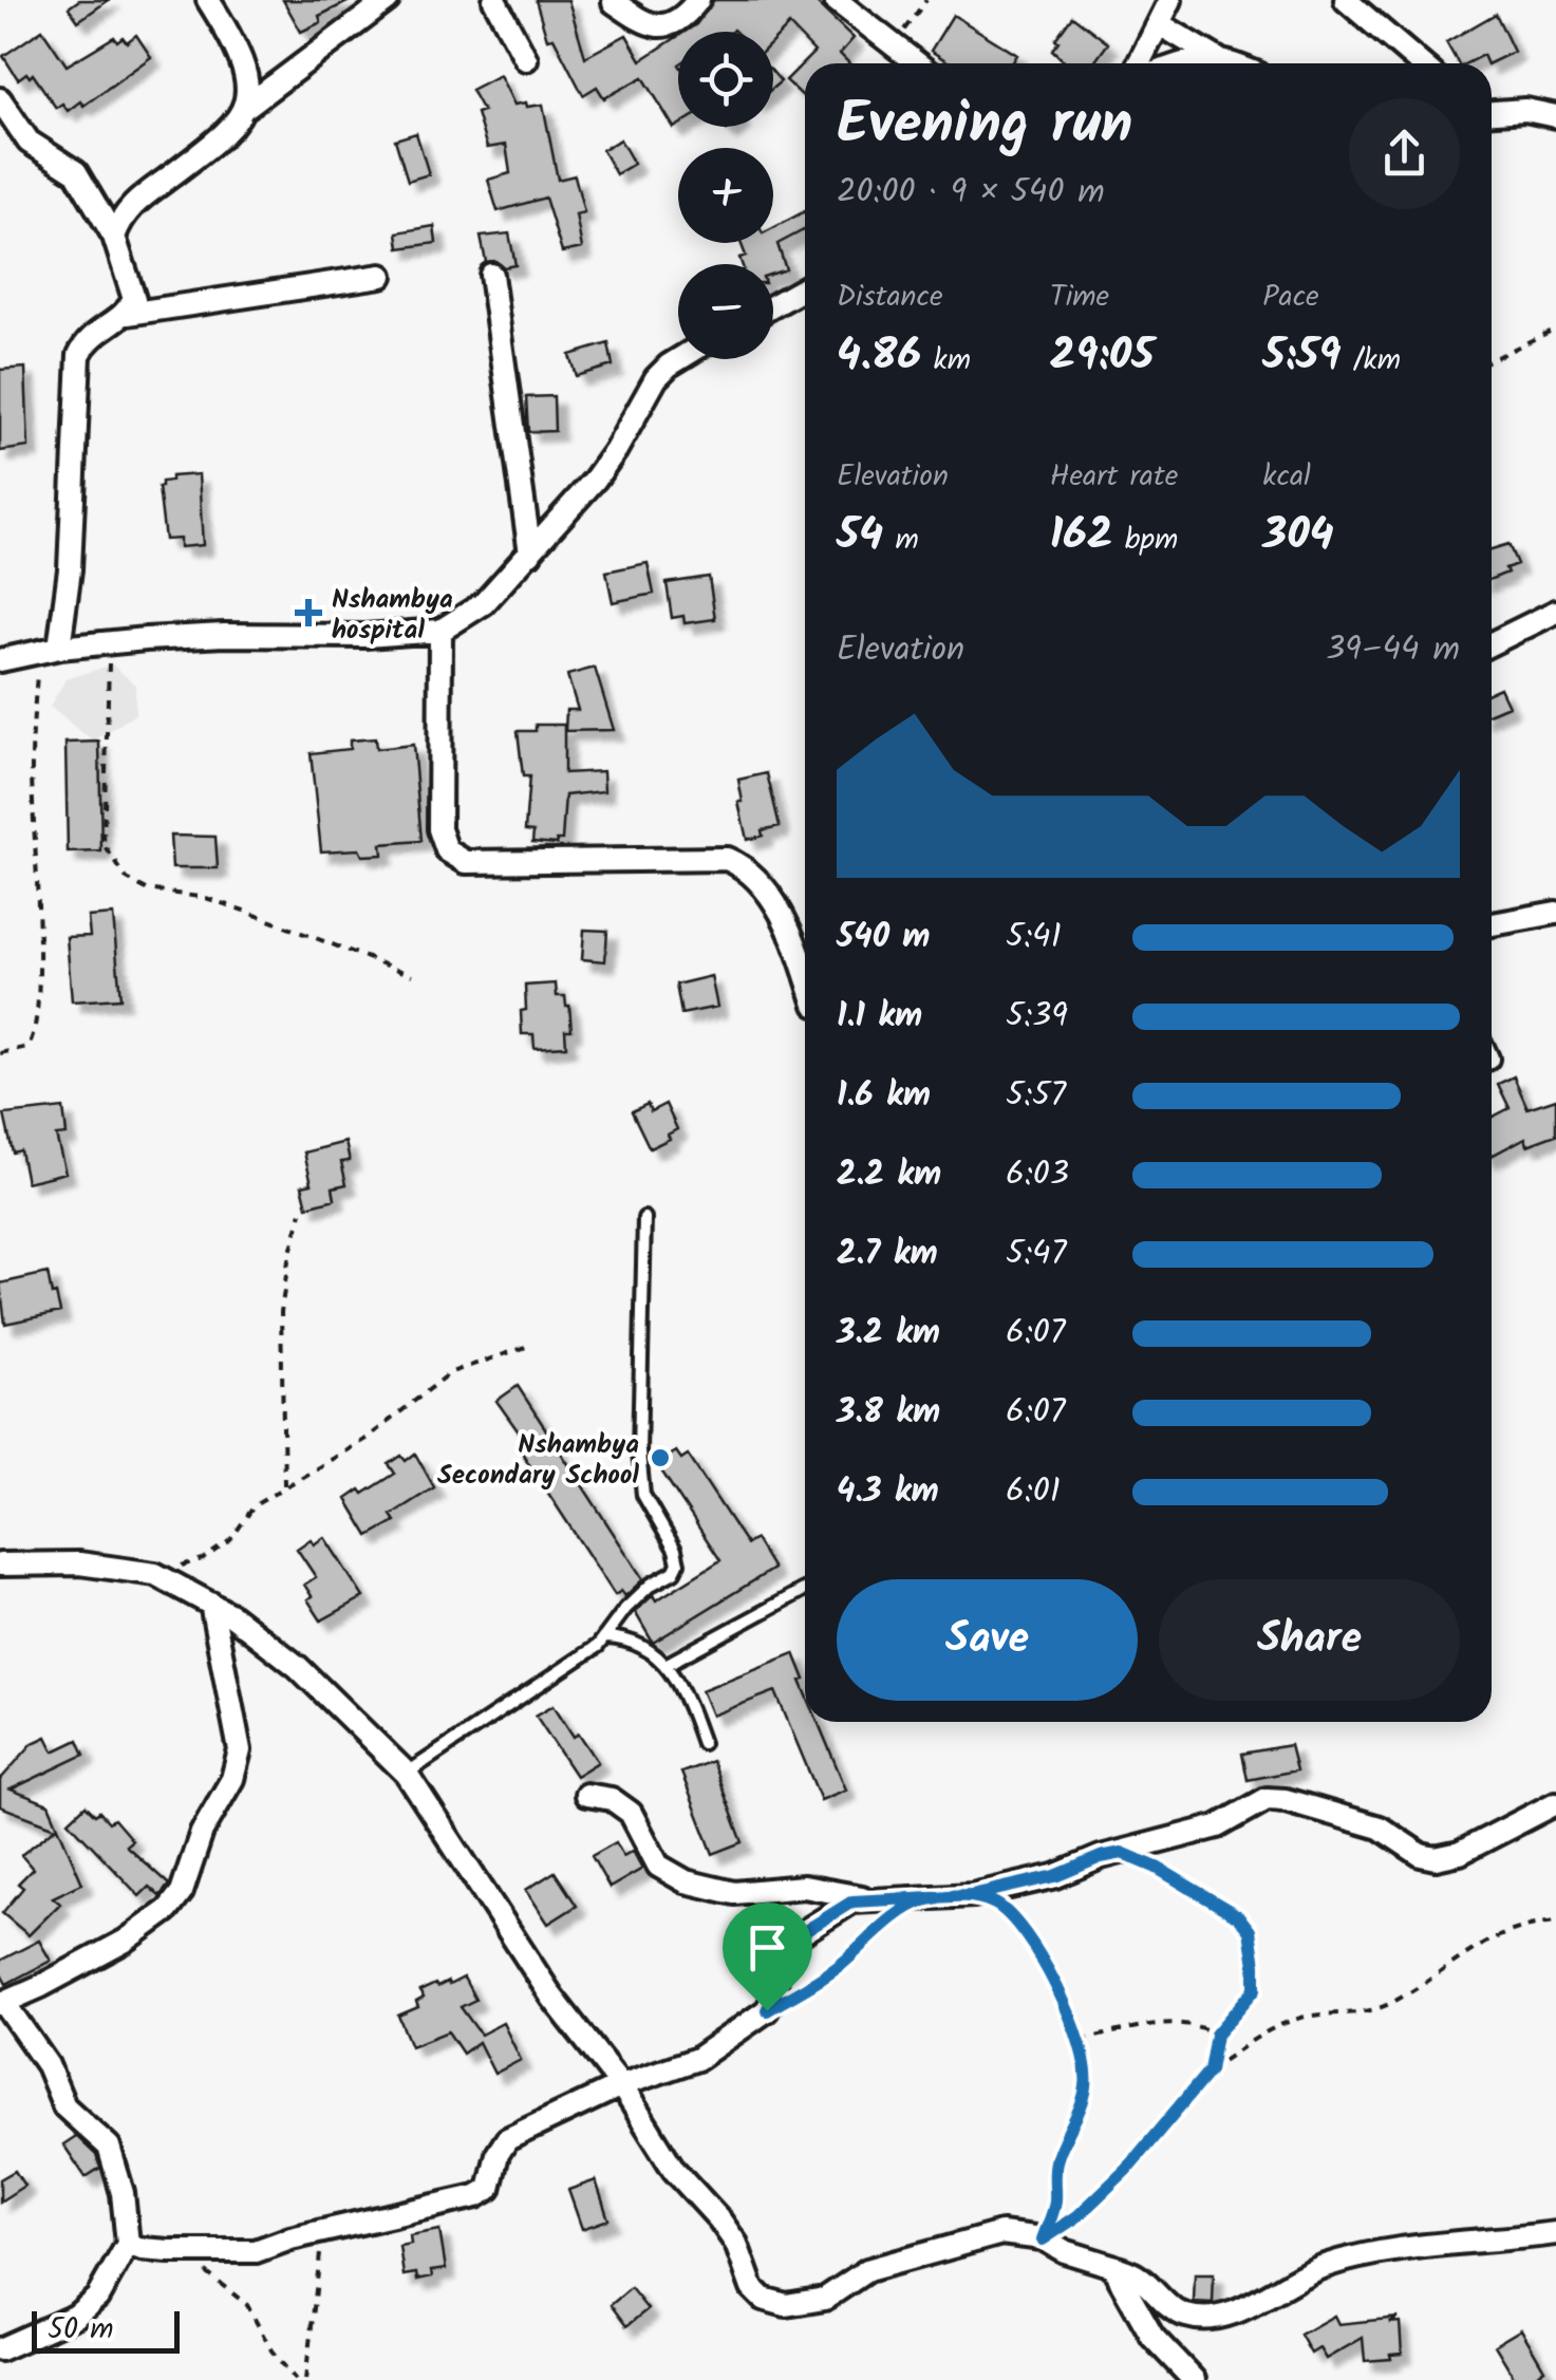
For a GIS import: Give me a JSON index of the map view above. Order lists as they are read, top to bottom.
{
  "places": {
    "health": ["Nshambya hospital"],
    "other": ["Nshambya Secondary School"]
  },
  "scale_bar": "50 m",
  "page": {
    "map_buttons": ["+", "−"],
    "heading": ["Evening run", "20:00 · 9 × 540 m"],
    "stats": [
      ["Distance", "4.86 km"],
      ["Time", "29:05"],
      ["Pace", "5:59 /km"],
      ["Elevation", "54 m"],
      ["Heart rate", "162 bpm"],
      ["kcal", "304"]
    ],
    "chart": ["Elevation", "39–44 m"],
    "list": [
      {
        "name": "540 m",
        "note": "5:41"
      },
      {
        "name": "1.1 km",
        "note": "5:39"
      },
      {
        "name": "1.6 km",
        "note": "5:57"
      },
      {
        "name": "2.2 km",
        "note": "6:03"
      },
      {
        "name": "2.7 km",
        "note": "5:47"
      },
      {
        "name": "3.2 km",
        "note": "6:07"
      },
      {
        "name": "3.8 km",
        "note": "6:07"
      },
      {
        "name": "4.3 km",
        "note": "6:01"
      }
    ],
    "buttons": ["Save", "Share"],
    "scale": "50 m"
  }
}
